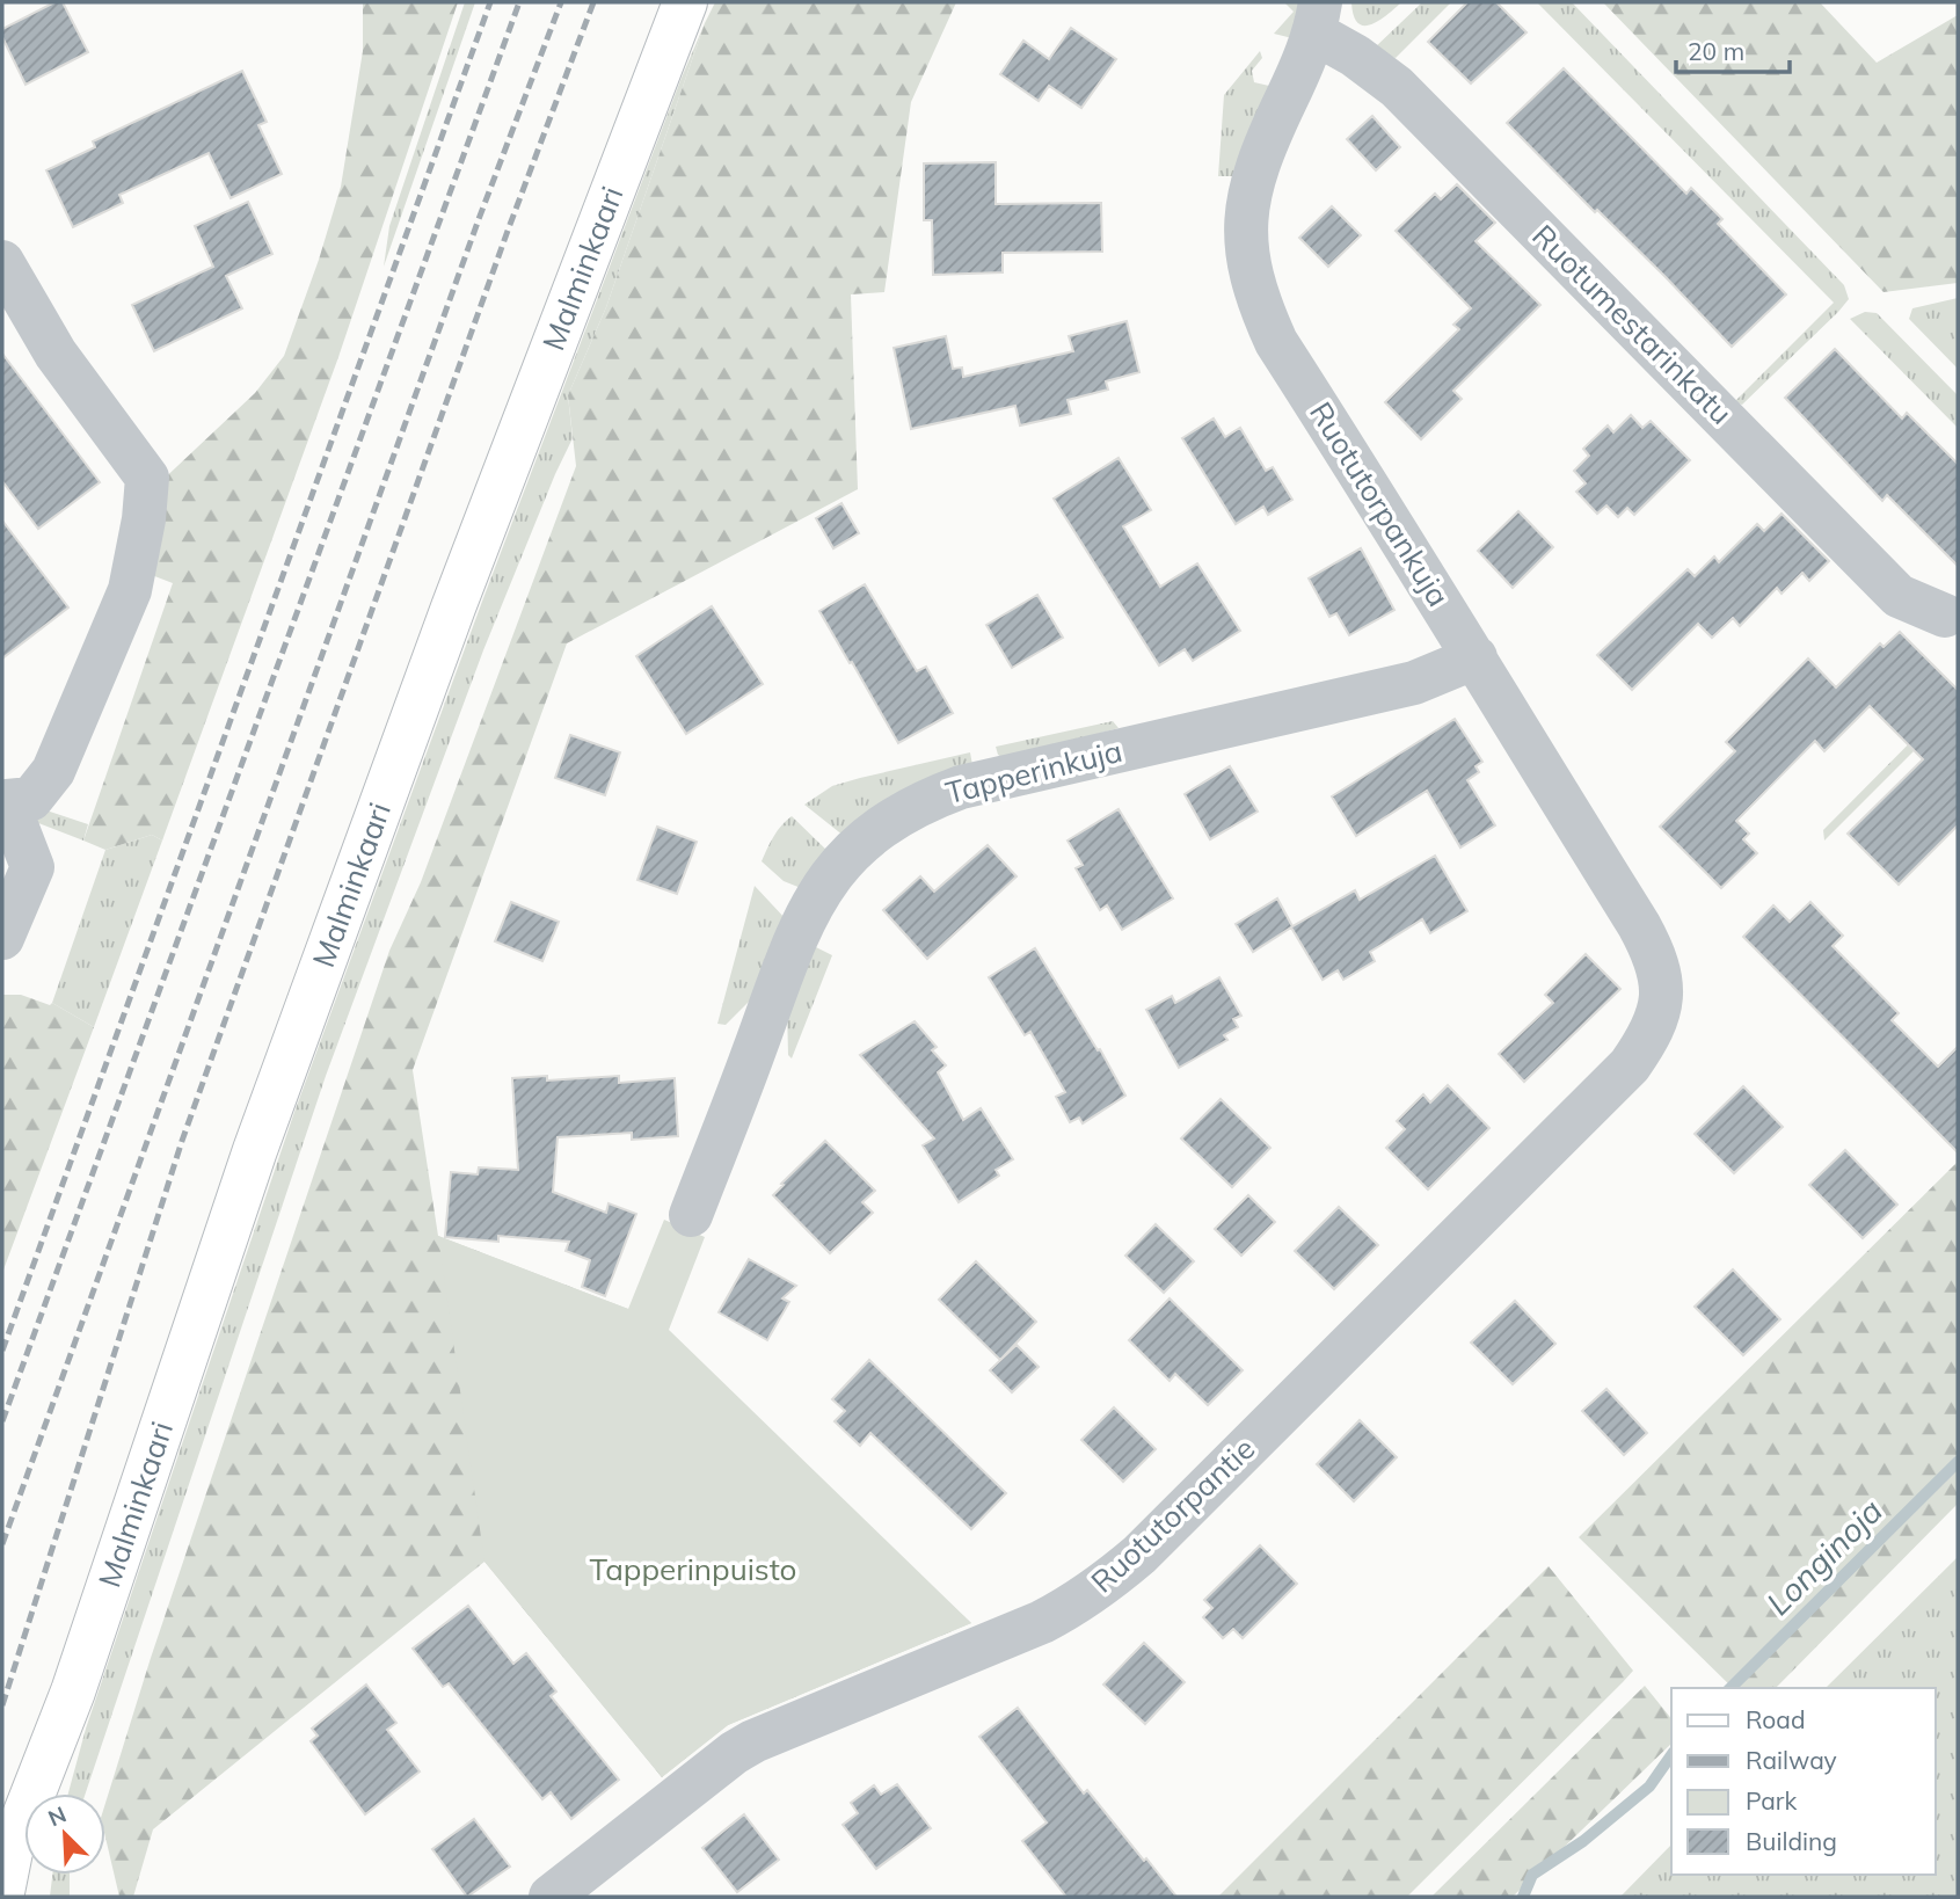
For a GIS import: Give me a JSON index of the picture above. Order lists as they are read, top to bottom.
{
  "streets": {
    "main road": ["Malminkaari"],
    "street": [
      "Ruotumestarinkatu",
      "Ruotutorpankuja",
      "Tapperinkuja",
      "Ruotutorpantie"
    ]
  },
  "crossings": [
    ["Ruotumestarinkatu", "Ruotutorpankuja"],
    ["Ruotutorpankuja", "Tapperinkuja"],
    ["Ruotutorpankuja", "Ruotutorpantie"]
  ],
  "water": ["Longinoja"],
  "parks": ["Tapperinpuisto"],
  "legend": [
    "Road",
    "Railway",
    "Park",
    "Building"
  ],
  "scale_bar": "20 m",
  "north": "top left"
}
